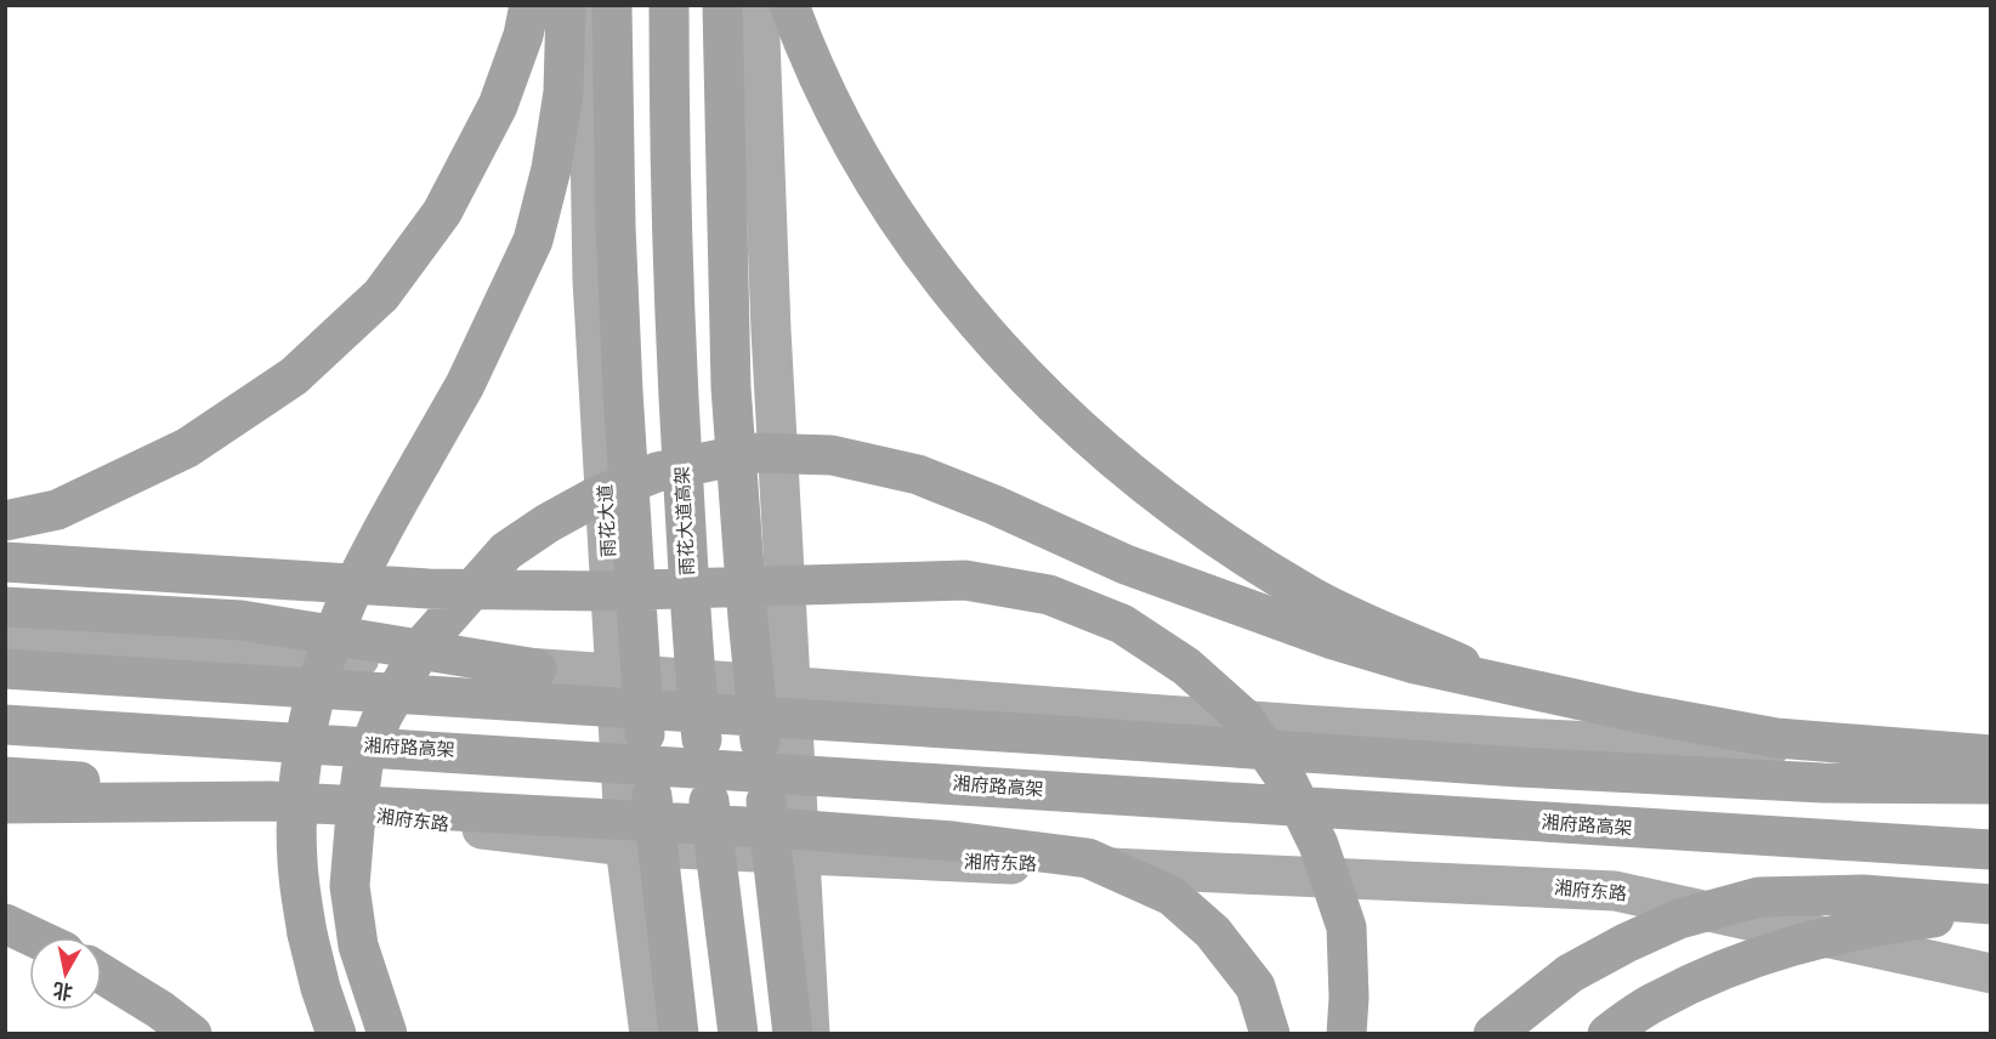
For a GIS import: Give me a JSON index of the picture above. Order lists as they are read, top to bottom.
{
  "streets": {
    "highway": ["雨花大道高架", "湘府路高架"],
    "main road": ["雨花大道", "湘府东路"]
  },
  "crossings": [
    ["雨花大道", "湘府东路"]
  ],
  "north": "bottom"
}
